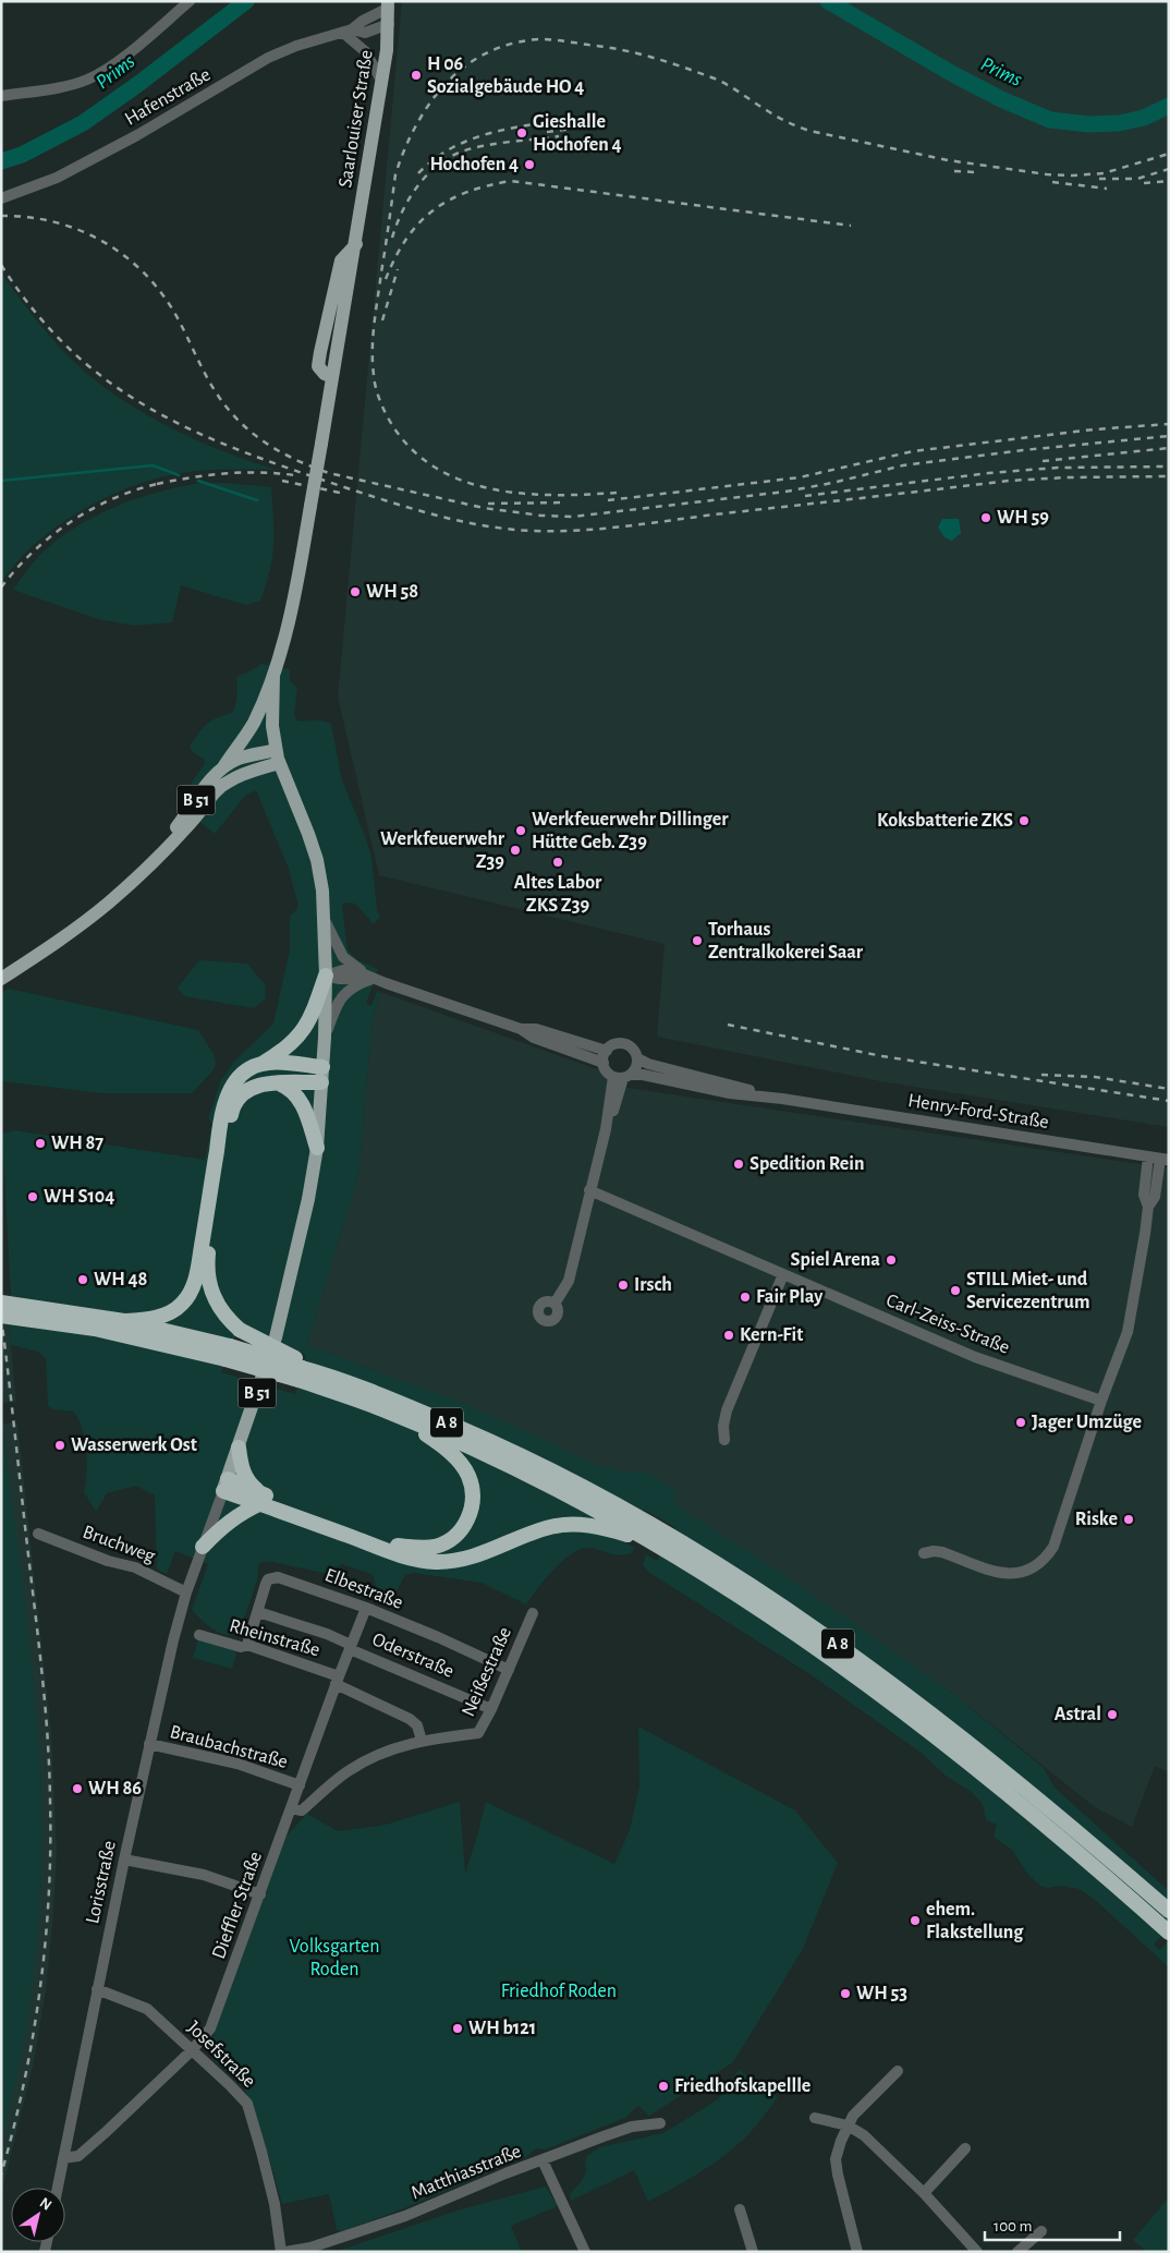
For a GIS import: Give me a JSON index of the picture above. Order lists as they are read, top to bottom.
{
  "streets": {
    "highway": ["A 8"],
    "main road": ["Saarlouiser Straße", "B 51"],
    "street": [
      "Hafenstraße",
      "Henry-Ford-Straße",
      "Carl-Zeiss-Straße",
      "Bruchweg",
      "Elbestraße",
      "Rheinstraße",
      "Oderstraße",
      "Neißestraße",
      "Braubachstraße",
      "Lorisstraße",
      "Dieffler Straße",
      "Josefstraße",
      "Matthiasstraße"
    ]
  },
  "crossings": [
    ["Hafenstraße", "Saarlouiser Straße"],
    ["B 51", "Lorisstraße"],
    ["Bruchweg", "Lorisstraße"],
    ["Elbestraße", "Rheinstraße"],
    ["Elbestraße", "Oderstraße"],
    ["Elbestraße", "Neißestraße"],
    ["Elbestraße", "Dieffler Straße"],
    ["Rheinstraße", "Neißestraße"],
    ["Rheinstraße", "Dieffler Straße"],
    ["Oderstraße", "Neißestraße"],
    ["Oderstraße", "Dieffler Straße"],
    ["Neißestraße", "Dieffler Straße"],
    ["Braubachstraße", "Lorisstraße"],
    ["Braubachstraße", "Dieffler Straße"],
    ["Lorisstraße", "Dieffler Straße"],
    ["Lorisstraße", "Josefstraße"],
    ["Dieffler Straße", "Josefstraße"],
    ["Josefstraße", "Matthiasstraße"]
  ],
  "water": ["Prims"],
  "parks": ["Volksgarten Roden", "Friedhof Roden"],
  "places": [
    "H 06 Sozialgebäude HO 4",
    "Gieshalle Hochofen 4",
    "Hochofen 4",
    "WH 59",
    "WH 58",
    "Koksbatterie ZKS",
    "Werkfeuerwehr Dillinger Hütte Geb. Z39",
    "Werkfeuerwehr Z39",
    "Altes Labor ZKS Z39",
    "Torhaus Zentralkokerei Saar",
    "WH 87",
    "Spedition Rein",
    "WH S104",
    "Spiel Arena",
    "WH 48",
    "Irsch",
    "STILL Miet- und Servicezentrum",
    "Fair Play",
    "Kern-Fit",
    "Jager Umzüge",
    "Wasserwerk Ost",
    "Riske",
    "Astral",
    "WH 86",
    "ehem. Flakstellung",
    "WH 53",
    "WH b121",
    "Friedhofskapellle"
  ],
  "scale_bar": "100 m",
  "north": "top right"
}
